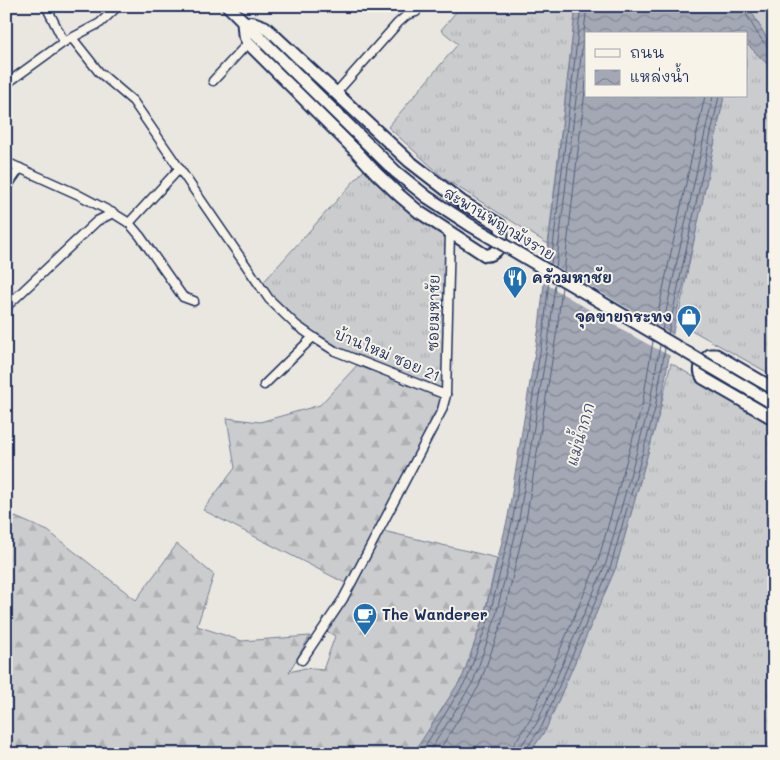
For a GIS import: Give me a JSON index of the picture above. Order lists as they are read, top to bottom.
{
  "streets": {
    "main road": ["สะพานพญามังราย"],
    "street": ["ซอยมหาชัย", "บ้านใหม่ ซอย 21"]
  },
  "crossings": [
    ["ซอยมหาชัย", "บ้านใหม่ ซอย 21"]
  ],
  "water": ["แม่น้ำกก"],
  "places": {
    "restaurant": ["ครัวมหาชัย"],
    "shop": ["จุดขายกระทง"],
    "cafe": ["The Wanderer"]
  },
  "legend": ["ถนน", "แหล่งน้ำ"]
}
